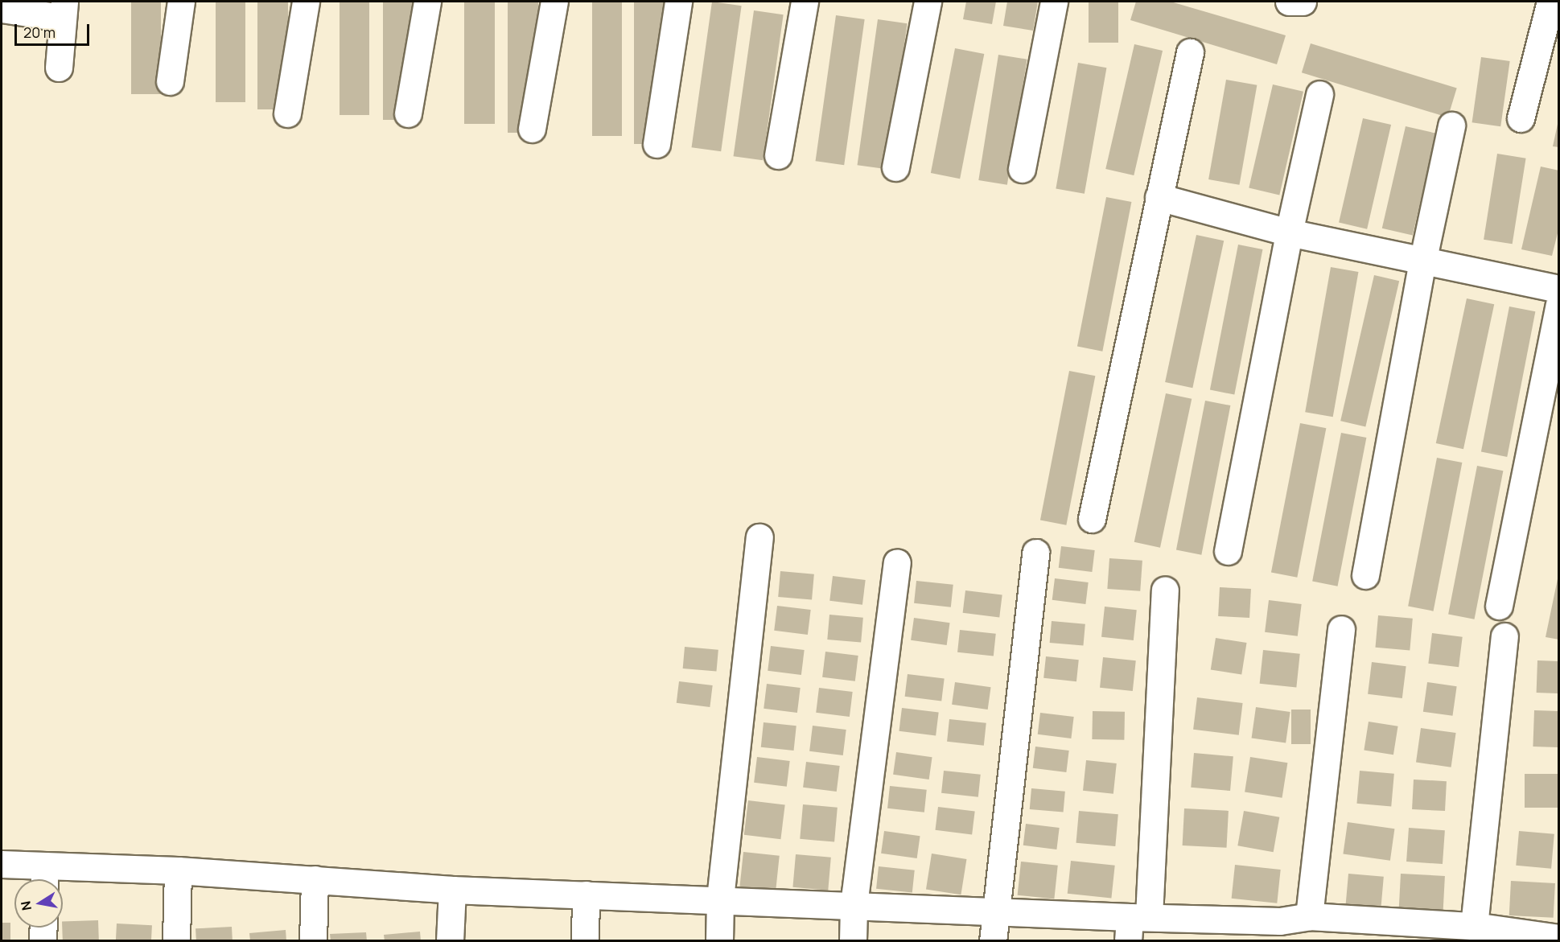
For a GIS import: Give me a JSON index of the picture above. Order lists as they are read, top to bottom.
{
  "scale_bar": "20 m",
  "north": "left"
}
